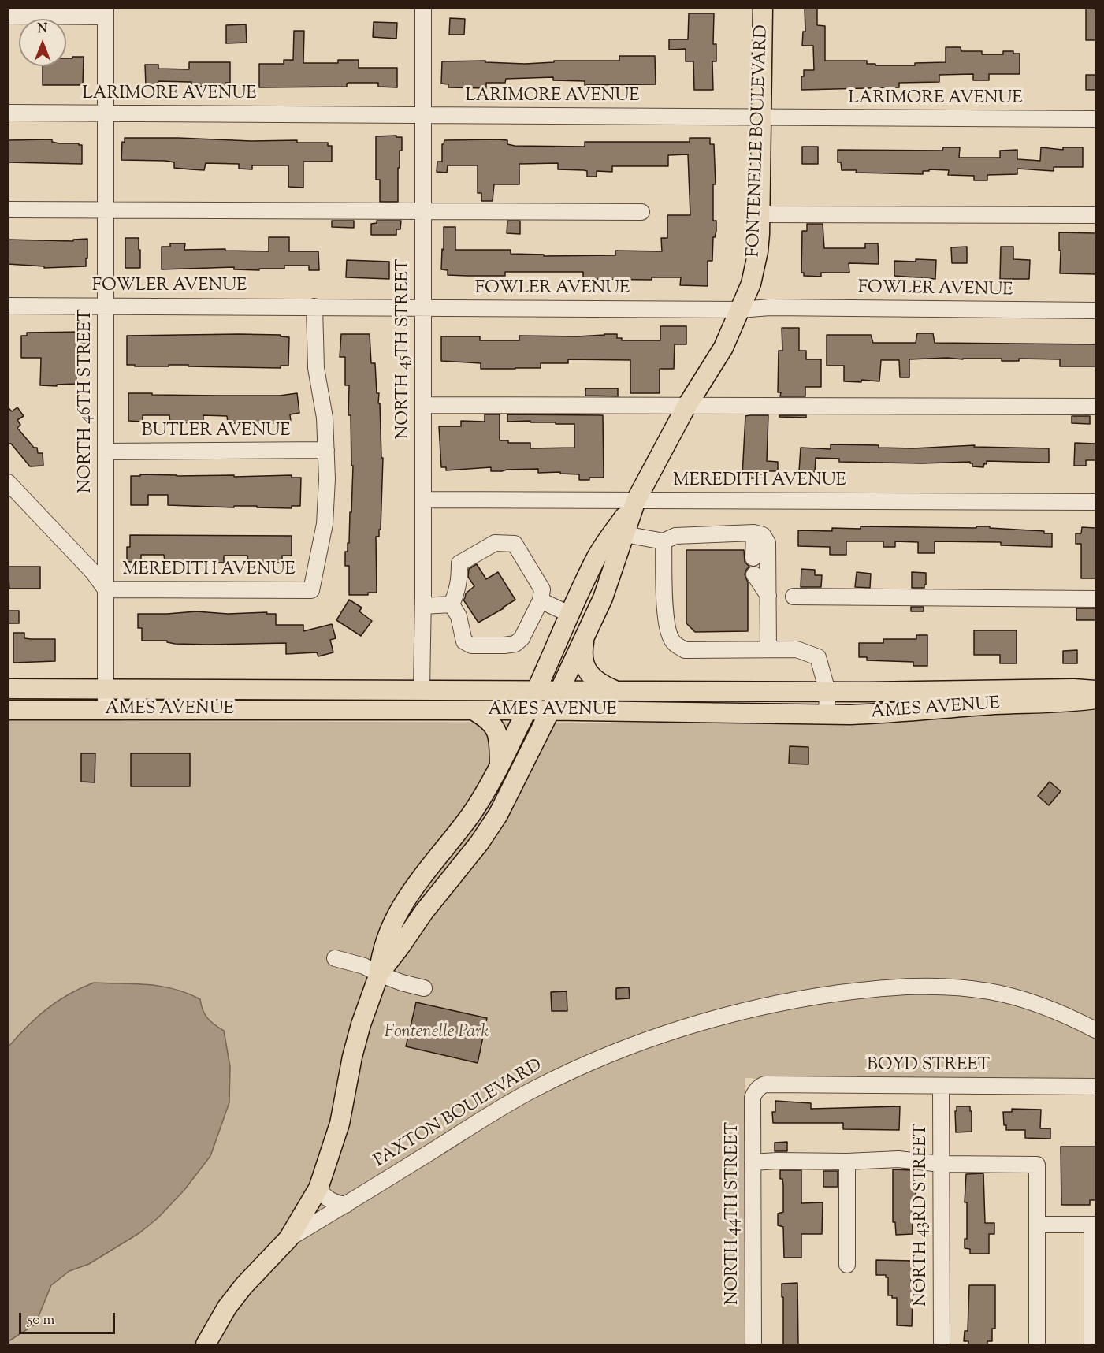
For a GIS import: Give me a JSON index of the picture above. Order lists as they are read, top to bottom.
{
  "streets": {
    "main road": ["FONTENELLE BOULEVARD", "AMES AVENUE"],
    "street": [
      "LARIMORE AVENUE",
      "FOWLER AVENUE",
      "NORTH 45TH STREET",
      "NORTH 46TH STREET",
      "BUTLER AVENUE",
      "MEREDITH AVENUE",
      "BOYD STREET",
      "PAXTON BOULEVARD",
      "NORTH 44TH STREET",
      "NORTH 43RD STREET"
    ]
  },
  "crossings": [
    ["LARIMORE AVENUE", "FONTENELLE BOULEVARD"],
    ["LARIMORE AVENUE", "NORTH 45TH STREET"],
    ["LARIMORE AVENUE", "NORTH 46TH STREET"],
    ["FONTENELLE BOULEVARD", "FOWLER AVENUE"],
    ["FONTENELLE BOULEVARD", "MEREDITH AVENUE"],
    ["FONTENELLE BOULEVARD", "AMES AVENUE"],
    ["FONTENELLE BOULEVARD", "PAXTON BOULEVARD"],
    ["FOWLER AVENUE", "NORTH 45TH STREET"],
    ["FOWLER AVENUE", "NORTH 46TH STREET"],
    ["NORTH 45TH STREET", "MEREDITH AVENUE"],
    ["NORTH 45TH STREET", "AMES AVENUE"],
    ["NORTH 46TH STREET", "BUTLER AVENUE"],
    ["NORTH 46TH STREET", "MEREDITH AVENUE"],
    ["NORTH 46TH STREET", "AMES AVENUE"],
    ["BUTLER AVENUE", "MEREDITH AVENUE"],
    ["BOYD STREET", "NORTH 44TH STREET"],
    ["BOYD STREET", "NORTH 43RD STREET"]
  ],
  "parks": ["Fontenelle Park"],
  "scale_bar": "50 m",
  "north": "top"
}
